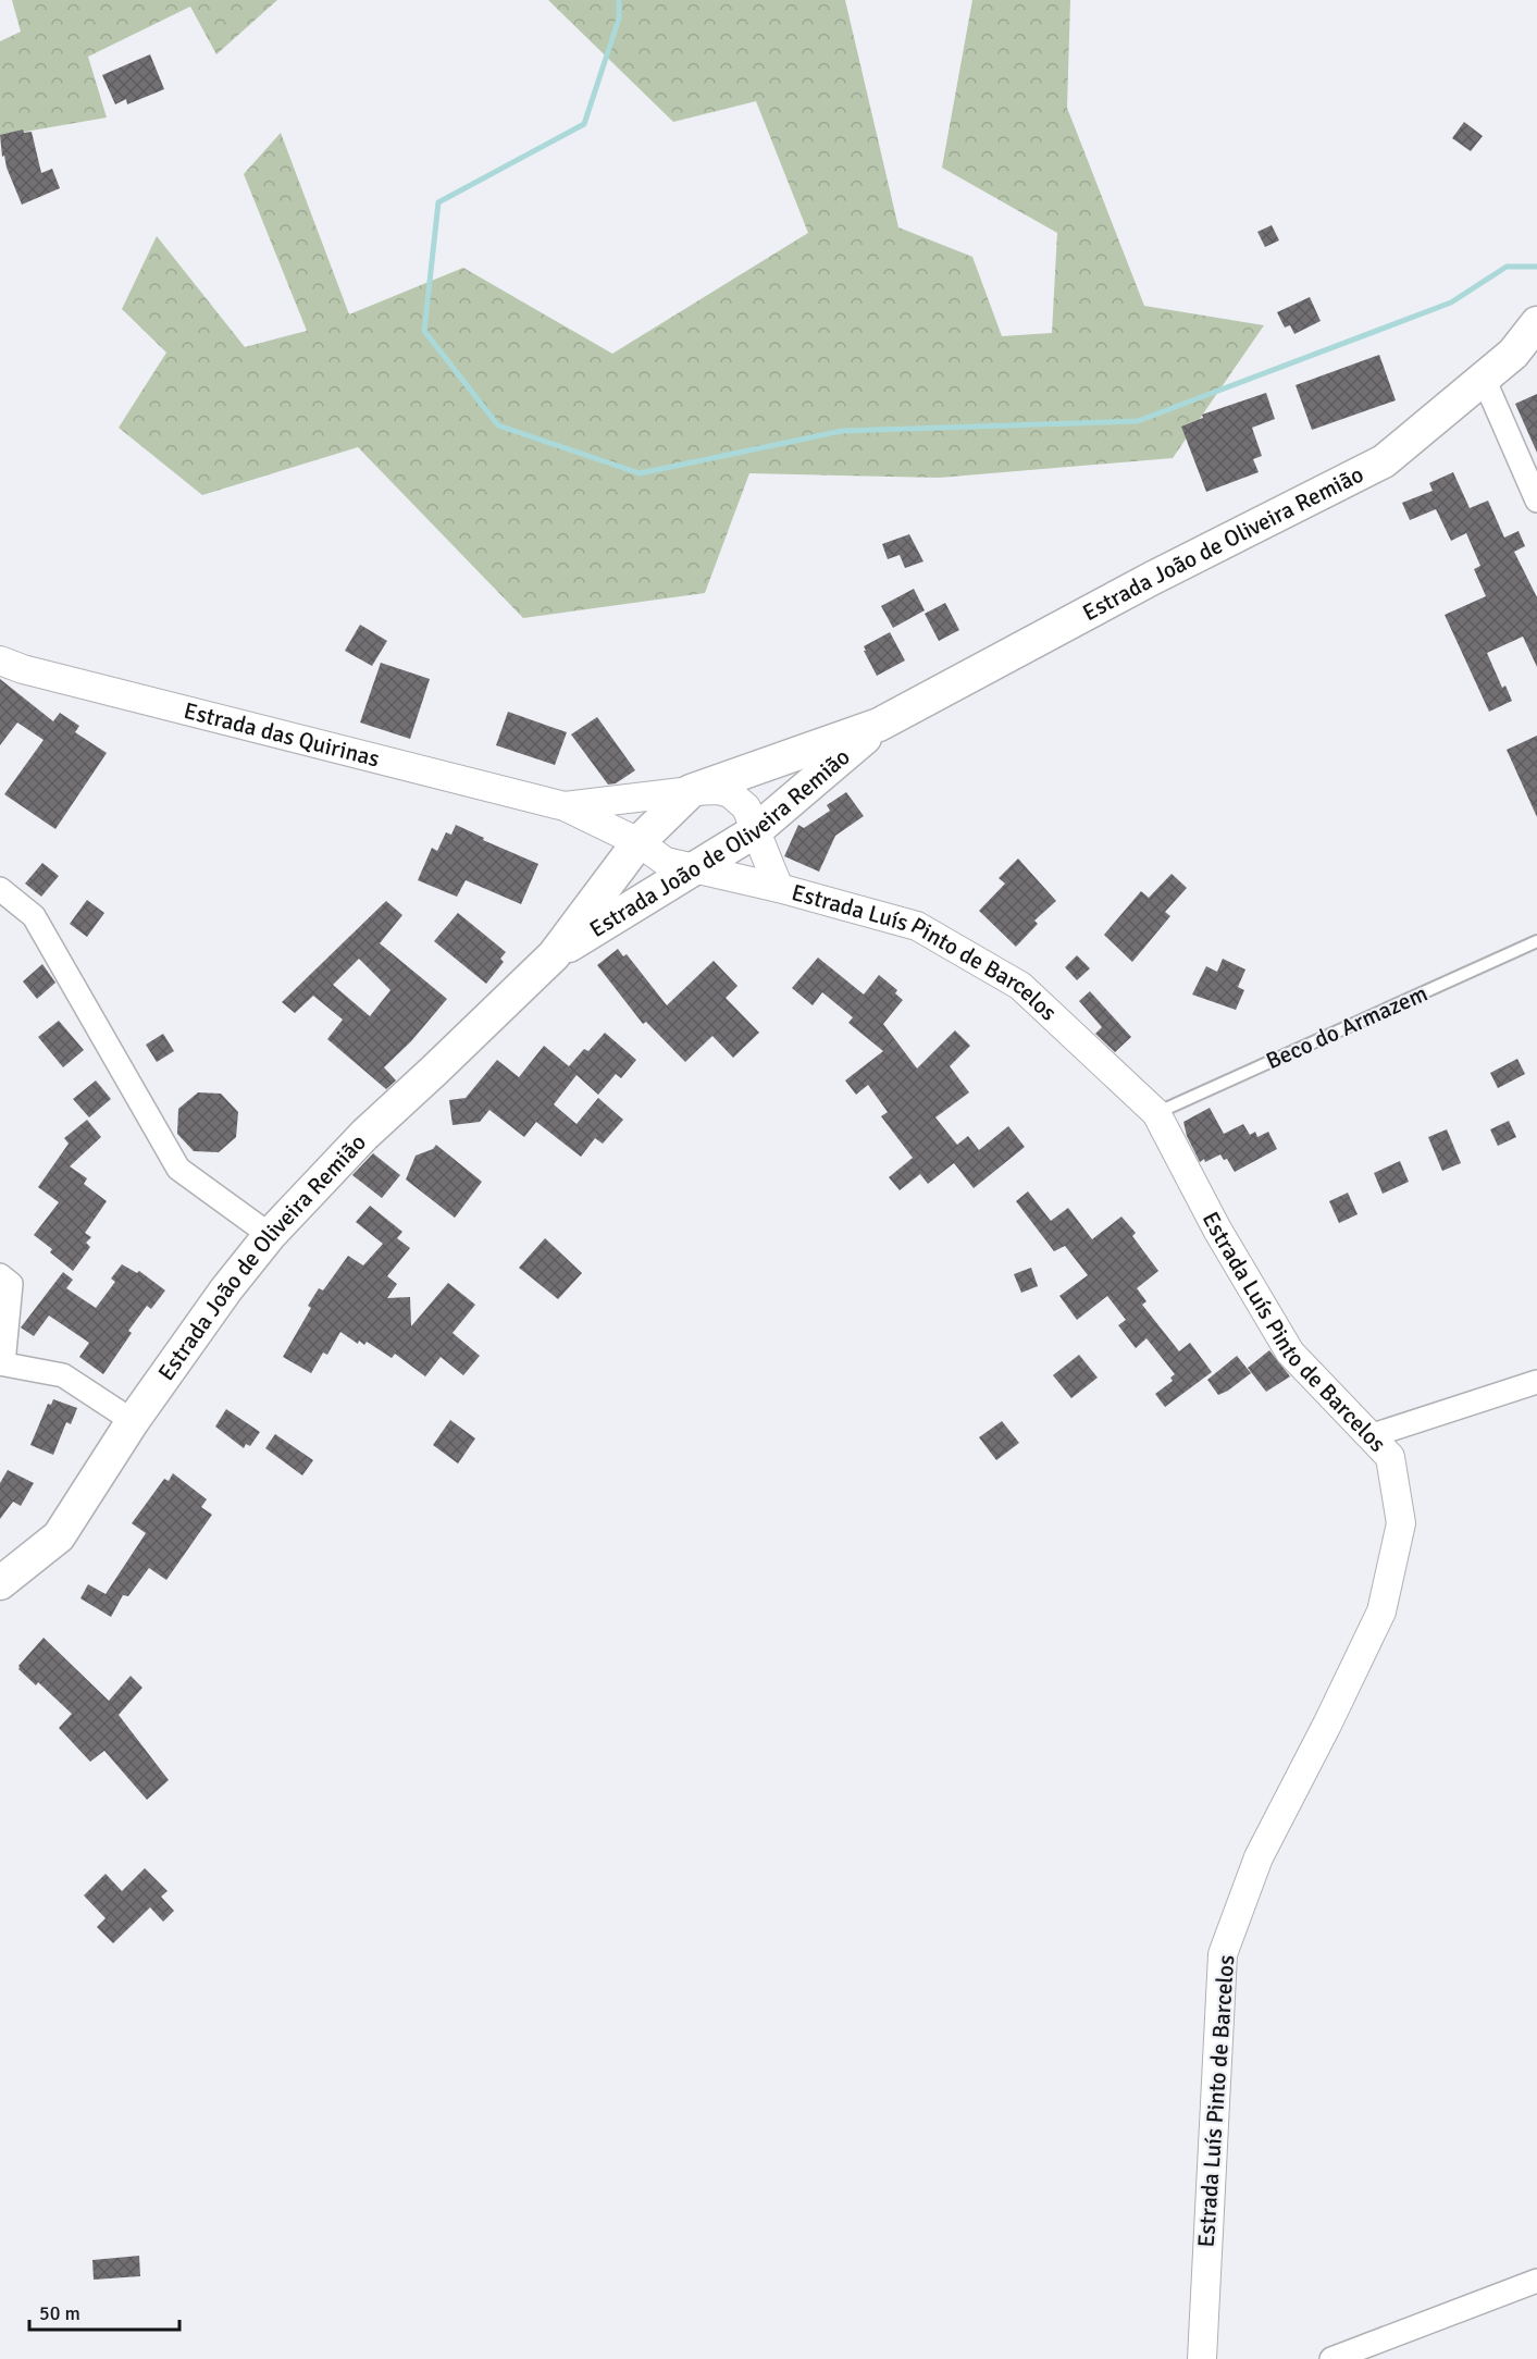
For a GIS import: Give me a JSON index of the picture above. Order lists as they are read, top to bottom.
{
  "streets": {
    "main road": ["Estrada João de Oliveira Remião"],
    "street": ["Estrada das Quirinas", "Estrada Luís Pinto de Barcelos"],
    "lane": ["Beco do Armazem"]
  },
  "crossings": [
    ["Estrada João de Oliveira Remião", "Estrada das Quirinas"],
    ["Estrada João de Oliveira Remião", "Estrada Luís Pinto de Barcelos"],
    ["Estrada das Quirinas", "Estrada Luís Pinto de Barcelos"],
    ["Estrada Luís Pinto de Barcelos", "Beco do Armazem"]
  ],
  "scale_bar": "50 m"
}
